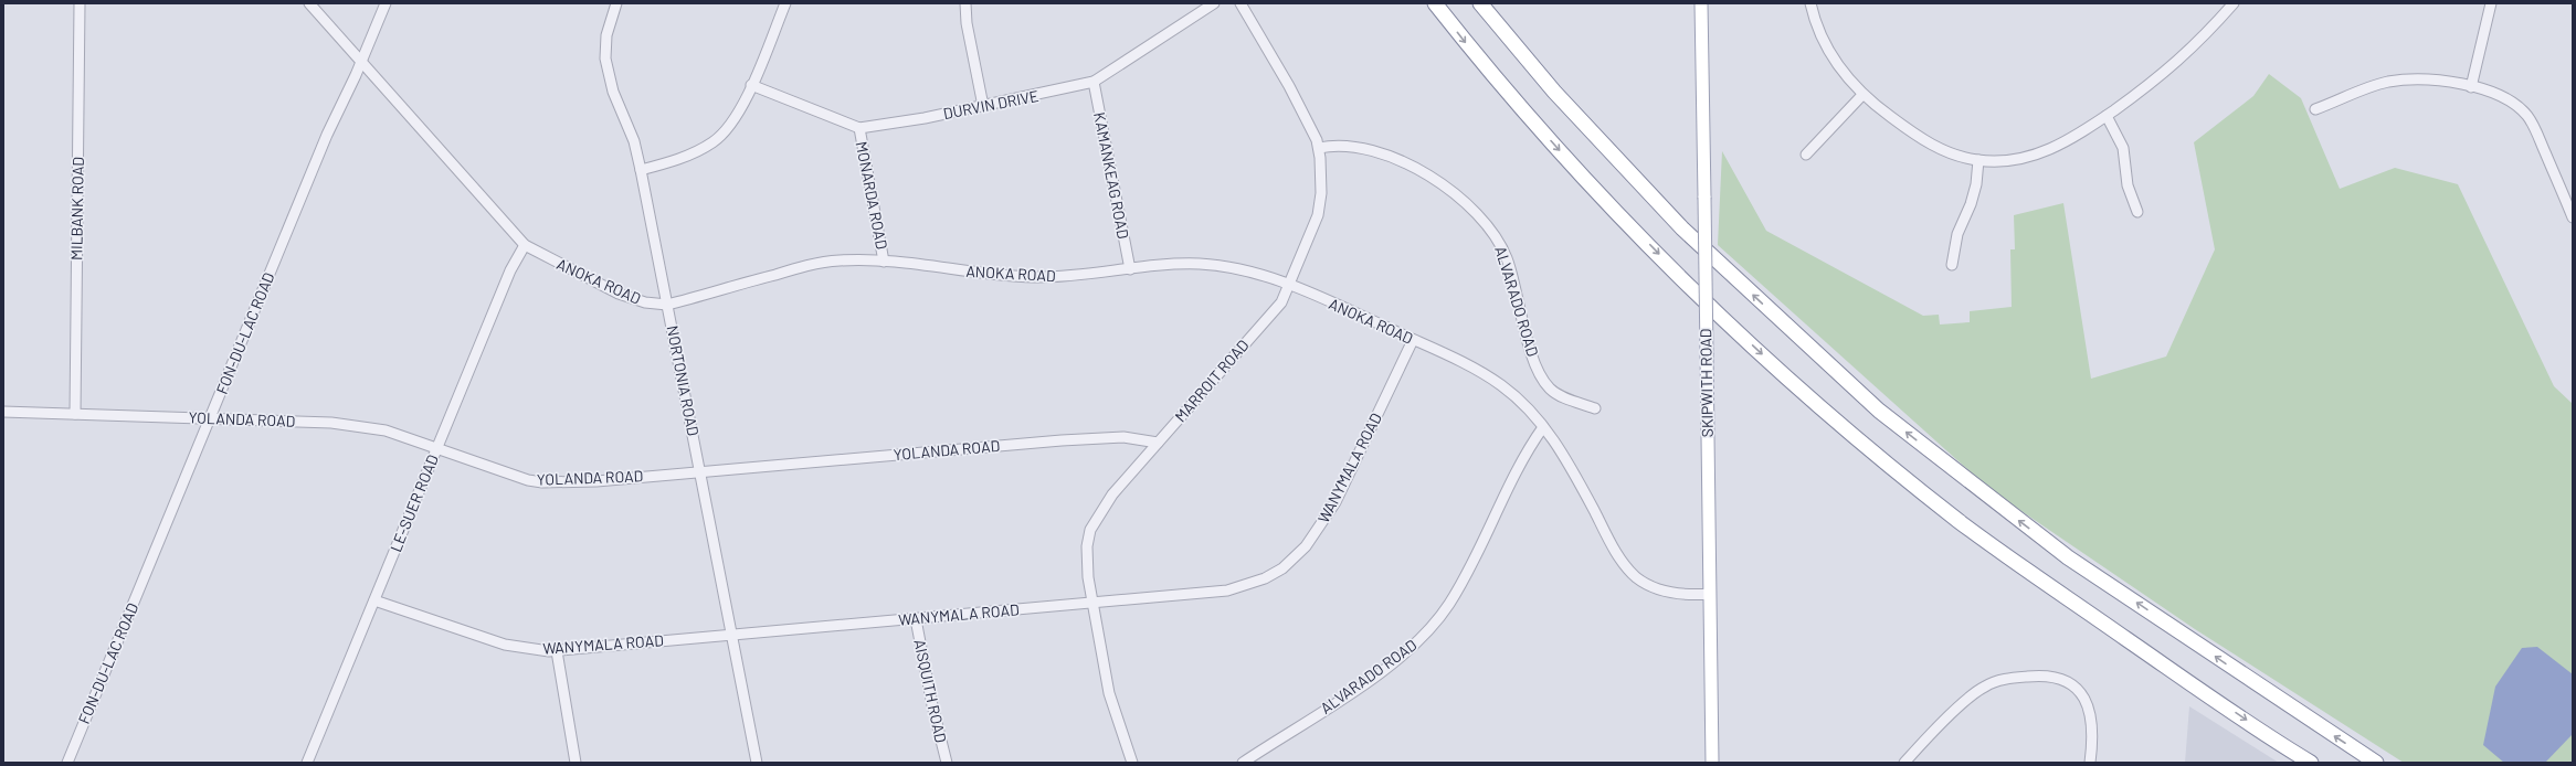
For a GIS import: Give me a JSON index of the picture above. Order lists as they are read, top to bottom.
{
  "streets": {
    "main road": ["SKIPWITH ROAD"],
    "street": [
      "DURVIN DRIVE",
      "KAMANKEAG ROAD",
      "MONARDA ROAD",
      "MILBANK ROAD",
      "ANOKA ROAD",
      "ALVARADO ROAD",
      "FON-DU-LAC ROAD",
      "NORTONIA ROAD",
      "MARROIT ROAD",
      "YOLANDA ROAD",
      "WANYMALA ROAD",
      "LE-SUER ROAD",
      "AISQUITH ROAD"
    ]
  },
  "crossings": [
    ["DURVIN DRIVE", "KAMANKEAG ROAD"],
    ["DURVIN DRIVE", "MONARDA ROAD"],
    ["KAMANKEAG ROAD", "ANOKA ROAD"],
    ["MONARDA ROAD", "ANOKA ROAD"],
    ["MILBANK ROAD", "YOLANDA ROAD"],
    ["ANOKA ROAD", "ALVARADO ROAD"],
    ["ANOKA ROAD", "FON-DU-LAC ROAD"],
    ["ANOKA ROAD", "NORTONIA ROAD"],
    ["ANOKA ROAD", "MARROIT ROAD"],
    ["ANOKA ROAD", "SKIPWITH ROAD"],
    ["ANOKA ROAD", "WANYMALA ROAD"],
    ["ANOKA ROAD", "LE-SUER ROAD"],
    ["ALVARADO ROAD", "MARROIT ROAD"],
    ["FON-DU-LAC ROAD", "YOLANDA ROAD"],
    ["NORTONIA ROAD", "YOLANDA ROAD"],
    ["NORTONIA ROAD", "WANYMALA ROAD"],
    ["MARROIT ROAD", "YOLANDA ROAD"],
    ["MARROIT ROAD", "WANYMALA ROAD"],
    ["YOLANDA ROAD", "LE-SUER ROAD"],
    ["WANYMALA ROAD", "LE-SUER ROAD"],
    ["WANYMALA ROAD", "AISQUITH ROAD"]
  ]
}
